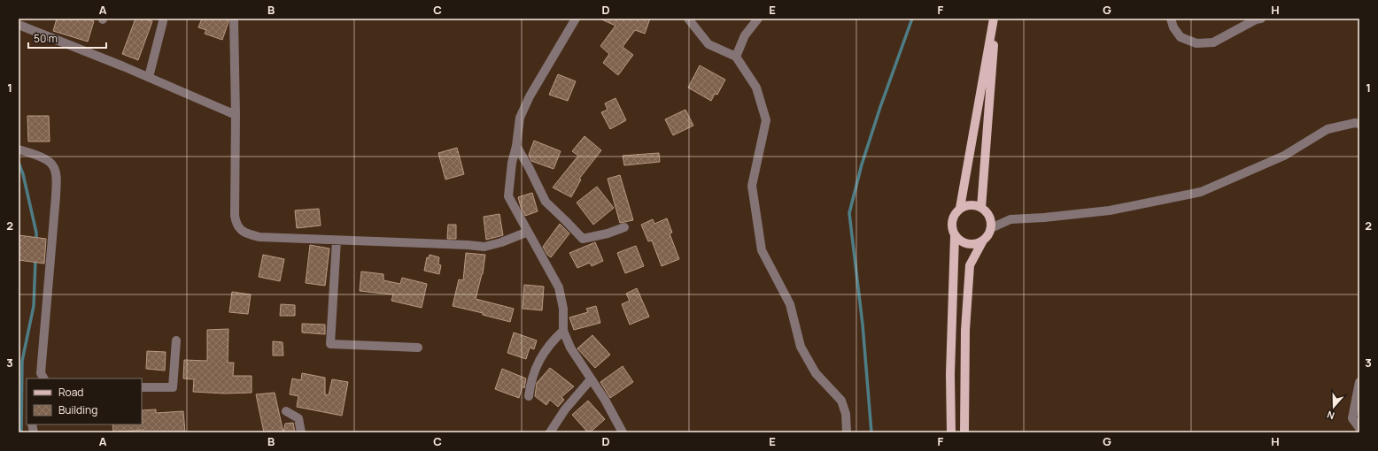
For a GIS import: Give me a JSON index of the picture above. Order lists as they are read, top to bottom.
{
  "legend": ["Road", "Building"],
  "scale_bar": "50 m",
  "north": "bottom",
  "grid": {
    "columns": [
      "A",
      "B",
      "C",
      "D",
      "E",
      "F",
      "G",
      "H"
    ],
    "rows": ["1", "2", "3"]
  }
}
